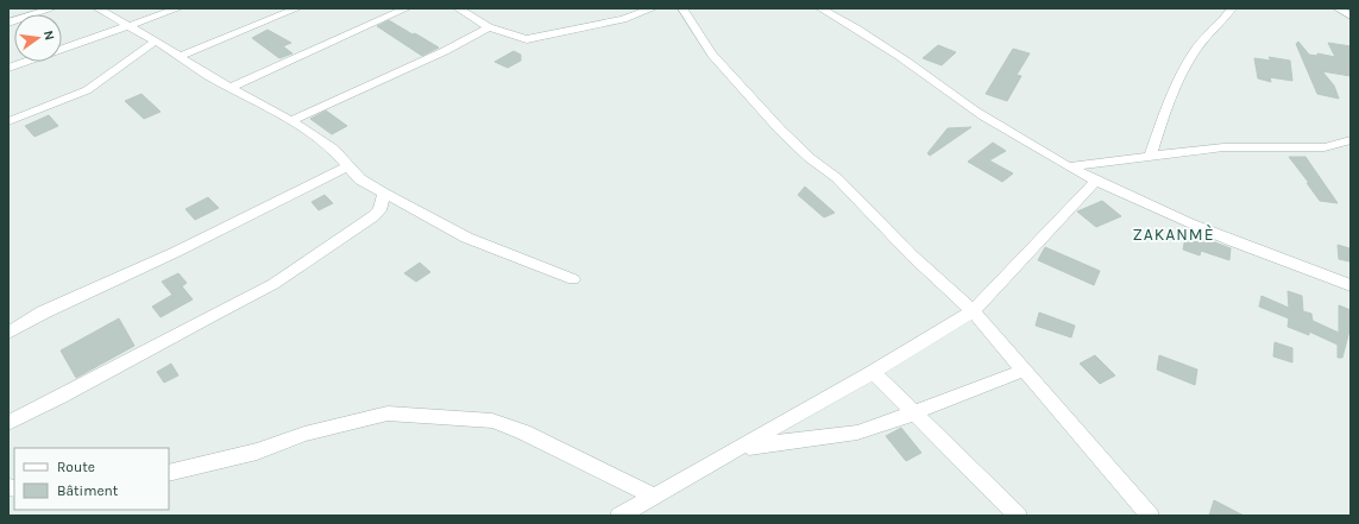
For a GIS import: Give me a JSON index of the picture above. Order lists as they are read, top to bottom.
{
  "districts": ["ZAKANMÈ"],
  "legend": ["Route", "Bâtiment"],
  "north": "right"
}
